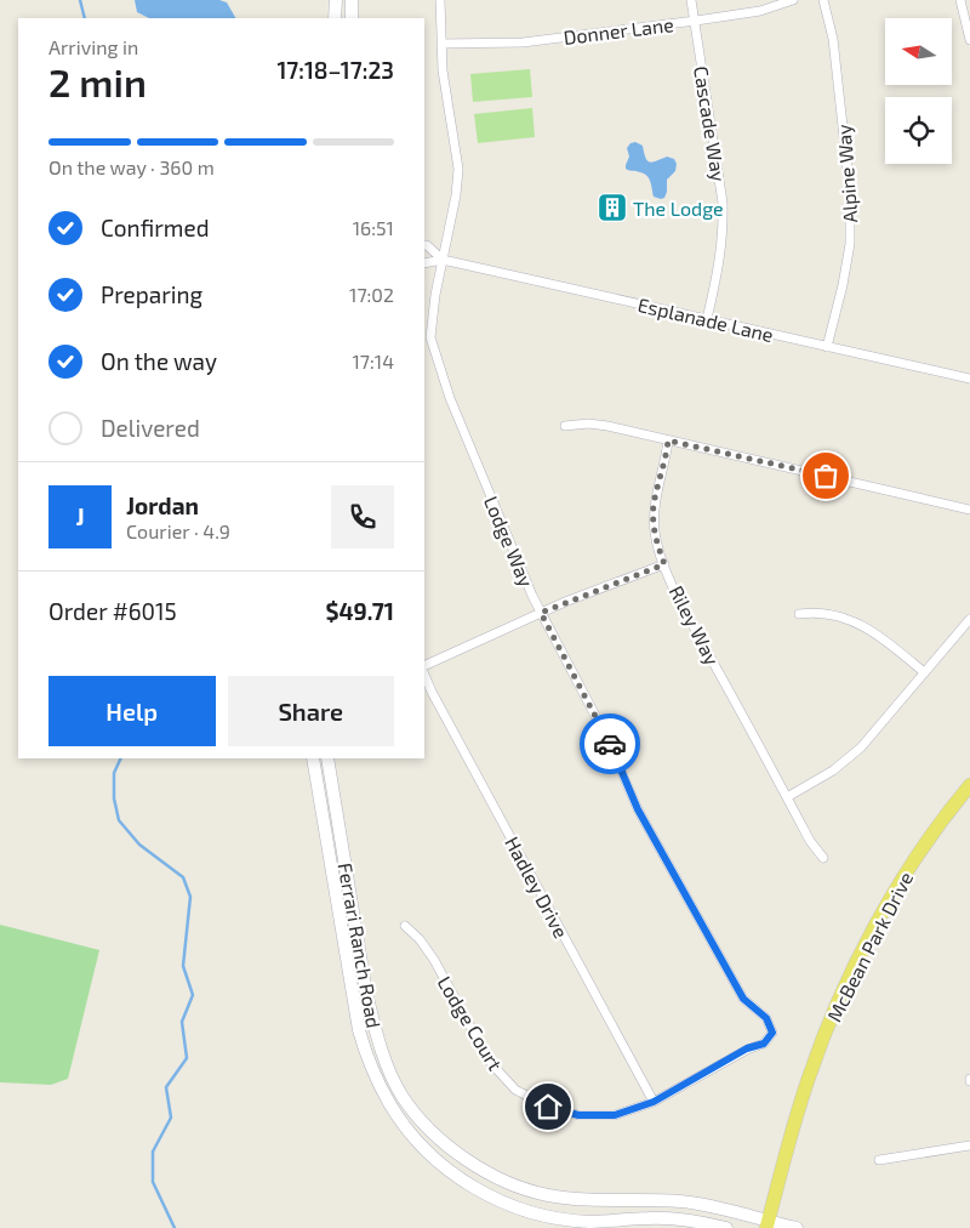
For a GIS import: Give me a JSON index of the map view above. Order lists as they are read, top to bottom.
{
  "streets": {
    "main road": ["Ferrari Ranch Road", "McBean Park Drive"],
    "street": [
      "Donner Lane",
      "Cascade Way",
      "Alpine Way",
      "Esplanade Lane",
      "Lodge Way",
      "Riley Way",
      "Hadley Drive",
      "Lodge Court"
    ]
  },
  "crossings": [
    ["Donner Lane", "Cascade Way"],
    ["Donner Lane", "Lodge Way"],
    ["Cascade Way", "Esplanade Lane"],
    ["Alpine Way", "Esplanade Lane"],
    ["Esplanade Lane", "Lodge Way"],
    ["Lodge Way", "Lodge Court"],
    ["Hadley Drive", "Lodge Court"],
    ["Ferrari Ranch Road", "McBean Park Drive"]
  ],
  "places": {
    "building": ["The Lodge"]
  },
  "north": "left",
  "page": {
    "heading": ["2 min", "Arriving in", "17:18–17:23"],
    "panel": [
      "Jordan",
      "Courier · 4.9",
      "Order #6015",
      "$49.71"
    ],
    "bar": "On the way · 360 m",
    "list": [
      ["Confirmed", "16:51"],
      ["Preparing", "17:02"],
      ["On the way", "17:14"],
      "Delivered"
    ],
    "round": "J",
    "buttons": ["Help", "Share"]
  }
}
